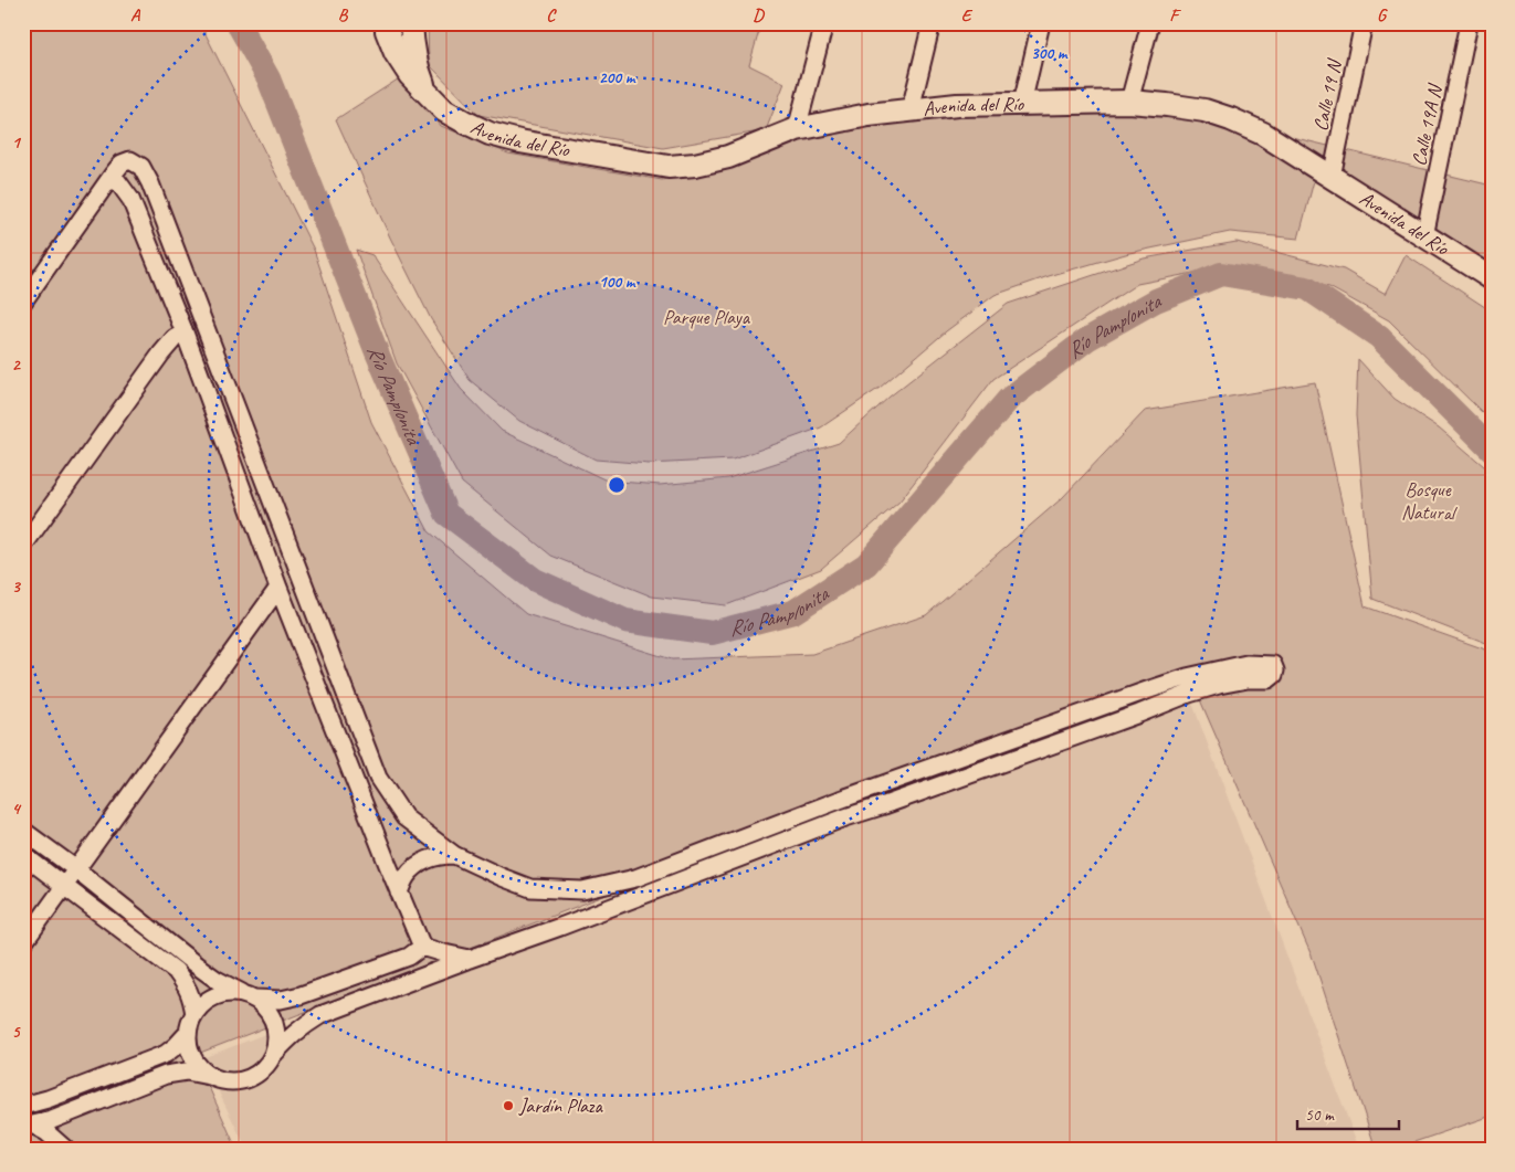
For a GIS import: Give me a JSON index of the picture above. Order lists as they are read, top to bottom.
{
  "streets": {
    "main road": ["Avenida del Río"],
    "street": ["Calle 19 N", "Calle 19A N"]
  },
  "crossings": [
    ["Calle 19 N", "Avenida del Río"],
    ["Avenida del Río", "Calle 19A N"]
  ],
  "water": ["Río Pamplonita"],
  "parks": ["Parque Playa", "Bosque Natural"],
  "places": ["Jardín Plaza"],
  "scale_bar": "50 m",
  "grid": {
    "columns": [
      "A",
      "B",
      "C",
      "D",
      "E",
      "F",
      "G"
    ],
    "rows": [
      "1",
      "2",
      "3",
      "4",
      "5"
    ]
  },
  "rings": ["300 m", "200 m", "100 m"]
}
